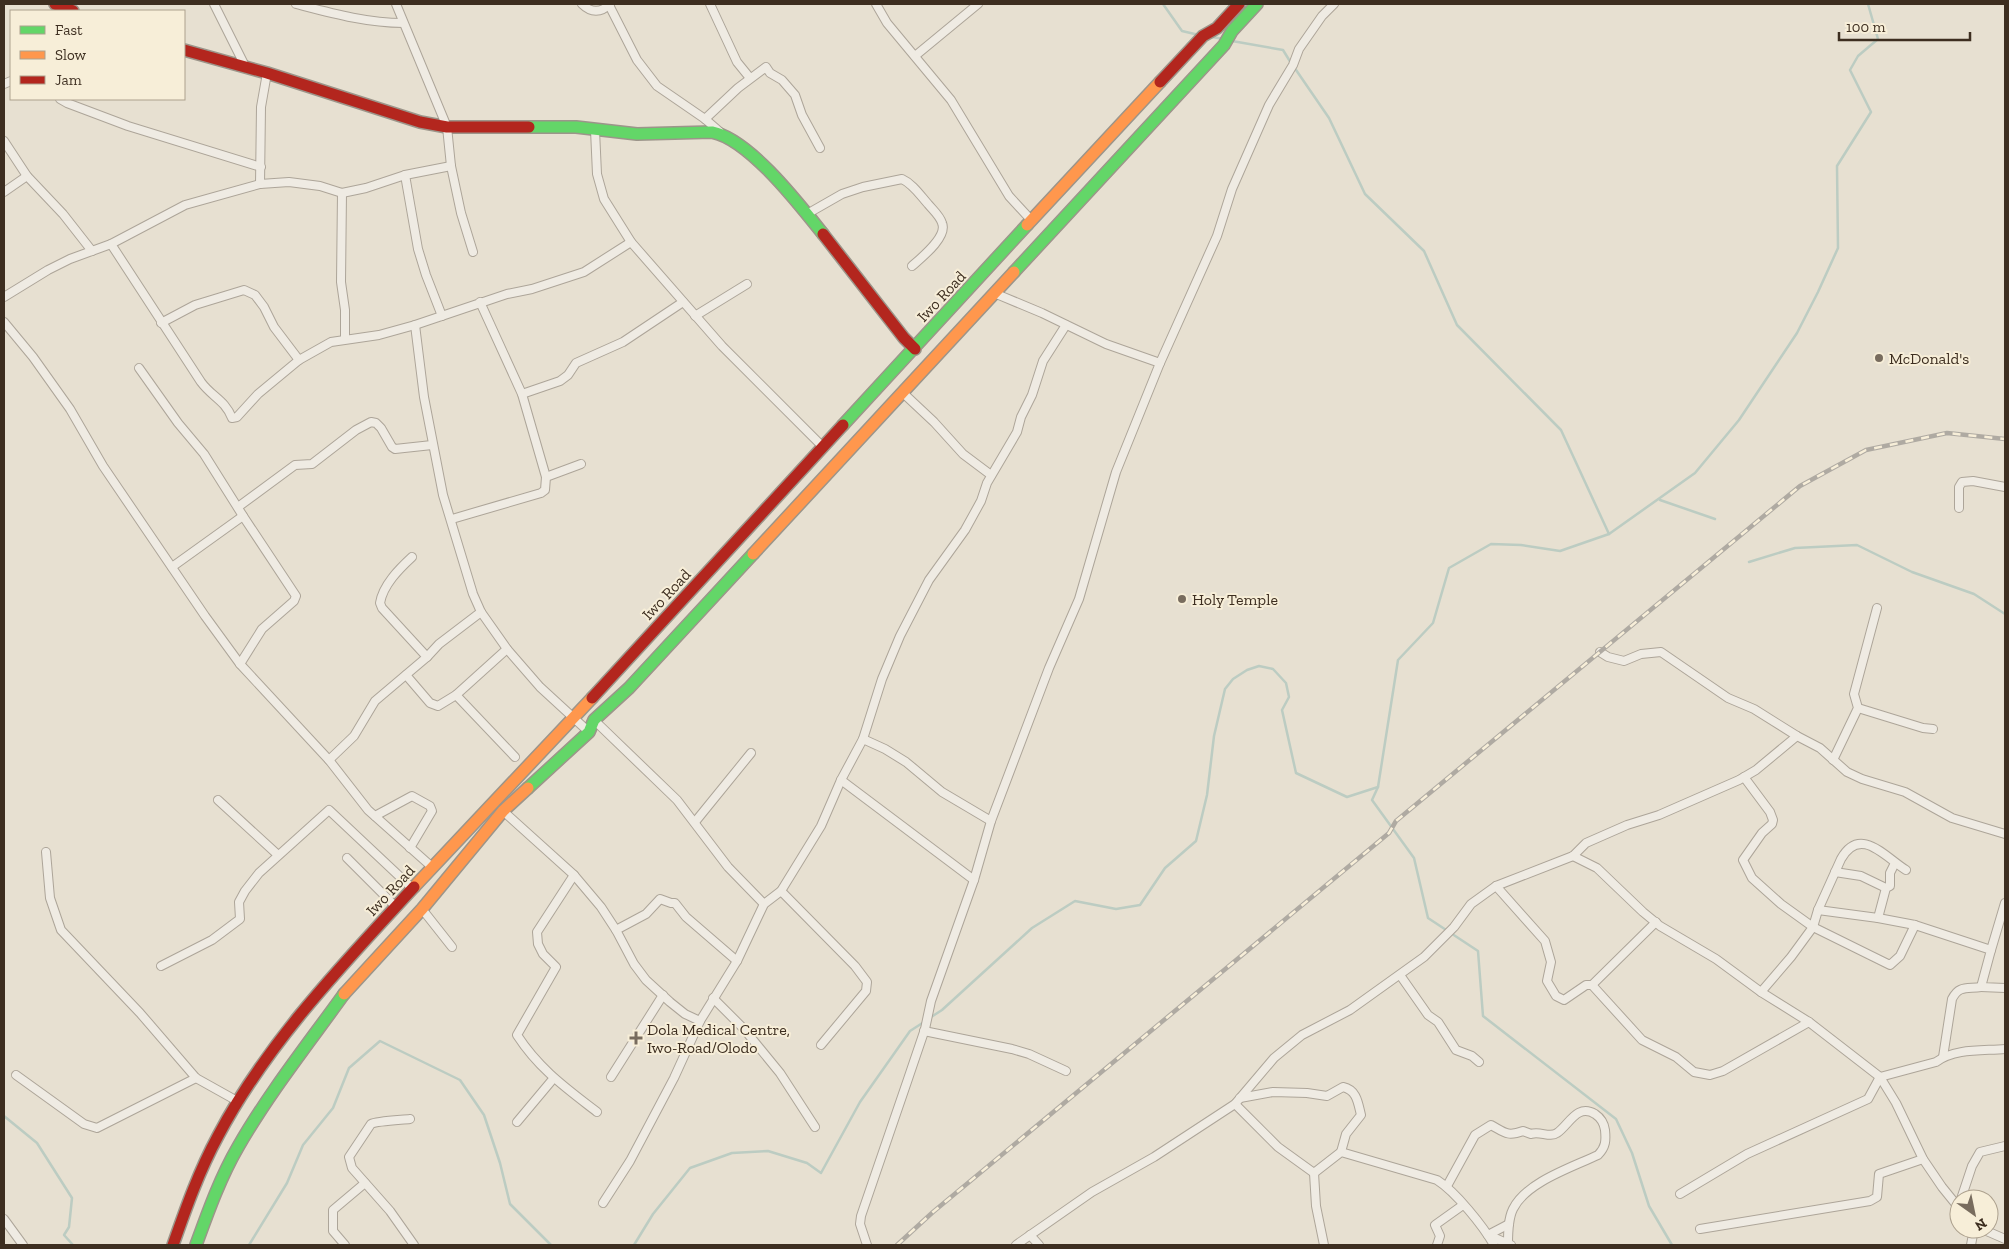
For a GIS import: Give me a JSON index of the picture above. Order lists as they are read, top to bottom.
{
  "streets": {
    "main road": ["Iwo Road"]
  },
  "places": {
    "other": ["McDonald's", "Holy Temple"],
    "health": ["Dola Medical Centre, Iwo-Road/Olodo"]
  },
  "legend": ["Fast", "Slow", "Jam"],
  "scale_bar": "100 m",
  "north": "bottom right"
}
